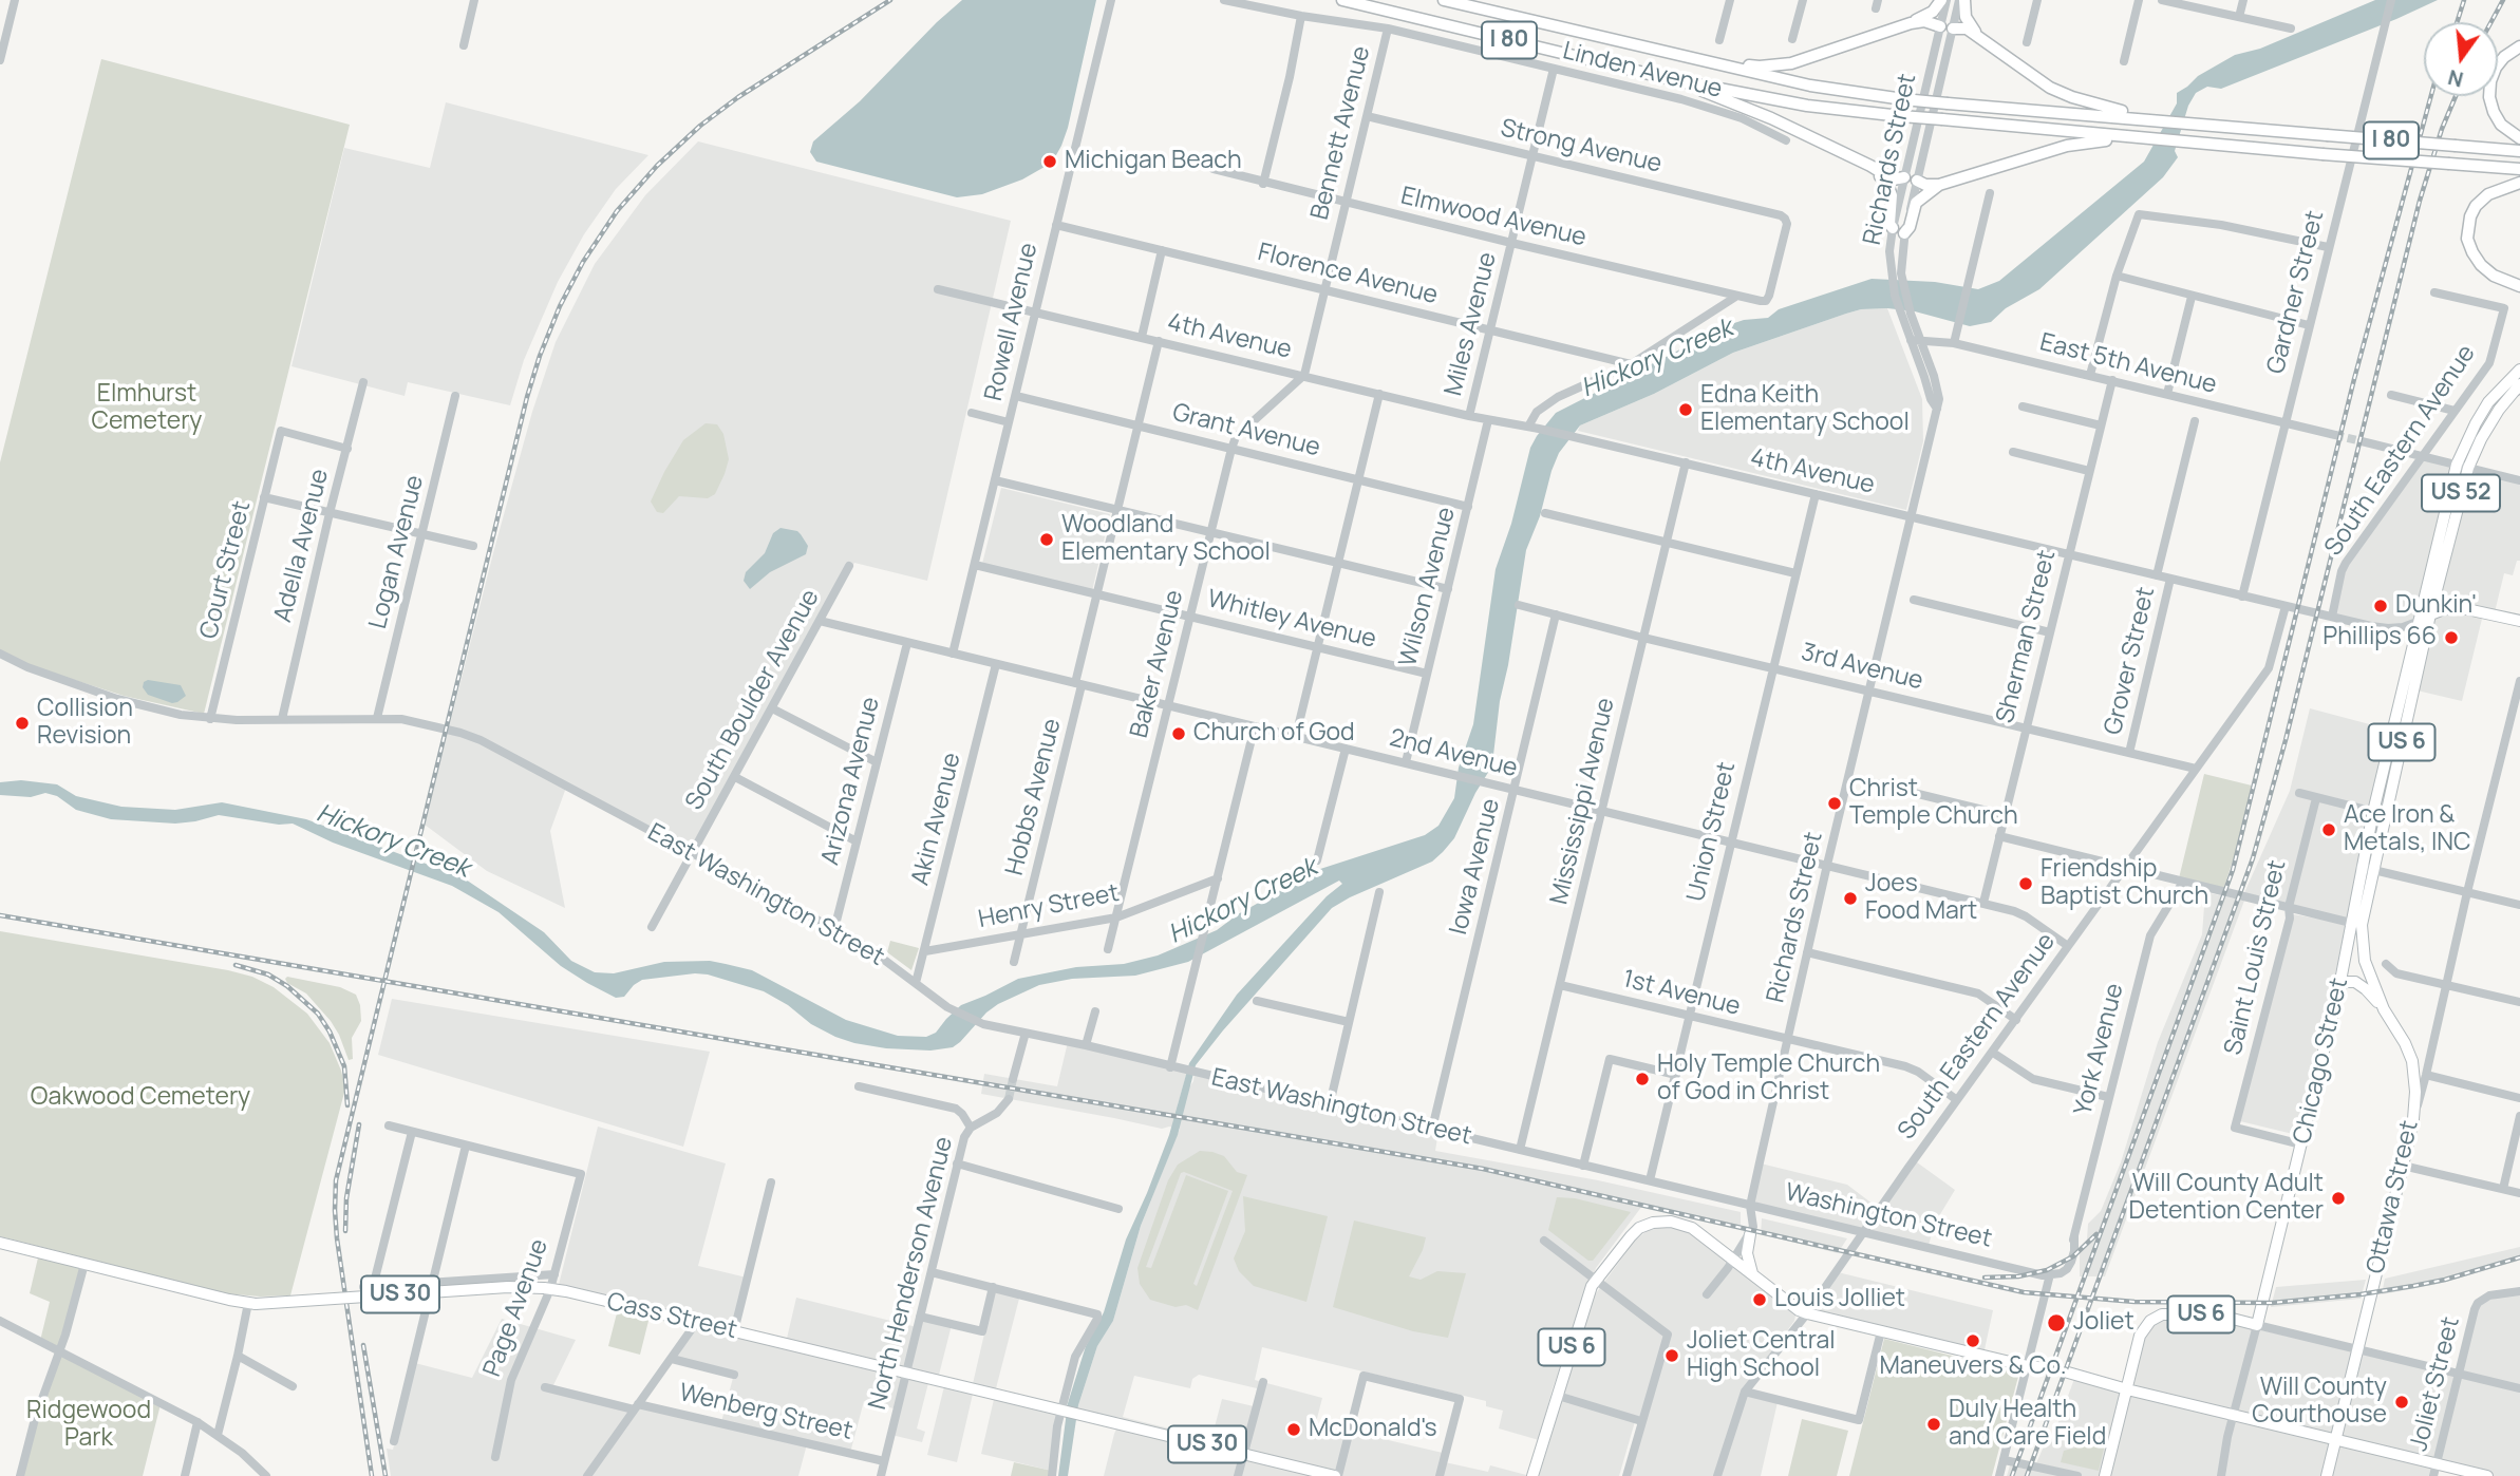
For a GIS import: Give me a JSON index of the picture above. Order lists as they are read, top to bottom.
{
  "streets": {
    "highway": ["I 80"],
    "main road": [
      "US 52",
      "US 6",
      "Chicago Street",
      "Ottawa Street",
      "US 30",
      "Cass Street"
    ],
    "street": [
      "Linden Avenue",
      "Bennett Avenue",
      "Strong Avenue",
      "Richards Street",
      "Elmwood Avenue",
      "Florence Avenue",
      "Gardner Street",
      "Rowell Avenue",
      "Miles Avenue",
      "4th Avenue",
      "East 5th Avenue",
      "Grant Avenue",
      "South Eastern Avenue",
      "Adella Avenue",
      "Logan Avenue",
      "Court Street",
      "Wilson Avenue",
      "Whitley Avenue",
      "Sherman Street",
      "Grover Street",
      "Baker Avenue",
      "3rd Avenue",
      "South Boulder Avenue",
      "2nd Avenue",
      "Arizona Avenue",
      "Hobbs Avenue",
      "Mississippi Avenue",
      "Akin Avenue",
      "Union Street",
      "Iowa Avenue",
      "East Washington Street",
      "Henry Street",
      "Saint Louis Street",
      "1st Avenue",
      "York Avenue",
      "Washington Street",
      "North Henderson Avenue",
      "Page Avenue",
      "Joliet Street",
      "Wenberg Street"
    ]
  },
  "crossings": [
    ["Linden Avenue", "Bennett Avenue"],
    ["Linden Avenue", "Miles Avenue"],
    ["Bennett Avenue", "Strong Avenue"],
    ["Bennett Avenue", "Elmwood Avenue"],
    ["Bennett Avenue", "Florence Avenue"],
    ["Bennett Avenue", "4th Avenue"],
    ["Bennett Avenue", "Baker Avenue"],
    ["Strong Avenue", "Elmwood Avenue"],
    ["Strong Avenue", "Miles Avenue"],
    ["Richards Street", "4th Avenue"],
    ["Richards Street", "East 5th Avenue"],
    ["Richards Street", "3rd Avenue"],
    ["Richards Street", "2nd Avenue"],
    ["Richards Street", "East Washington Street"],
    ["Richards Street", "1st Avenue"],
    ["Richards Street", "Washington Street"],
    ["Elmwood Avenue", "Miles Avenue"],
    ["Florence Avenue", "Rowell Avenue"],
    ["Florence Avenue", "Miles Avenue"],
    ["Gardner Street", "4th Avenue"],
    ["Gardner Street", "East 5th Avenue"],
    ["Rowell Avenue", "4th Avenue"],
    ["Rowell Avenue", "Grant Avenue"],
    ["Rowell Avenue", "Whitley Avenue"],
    ["Rowell Avenue", "2nd Avenue"],
    ["Miles Avenue", "4th Avenue"],
    ["4th Avenue", "South Eastern Avenue"],
    ["4th Avenue", "US 52"],
    ["4th Avenue", "Wilson Avenue"],
    ["4th Avenue", "Sherman Street"],
    ["4th Avenue", "Grover Street"],
    ["4th Avenue", "Baker Avenue"],
    ["4th Avenue", "US 6"],
    ["4th Avenue", "Hobbs Avenue"],
    ["4th Avenue", "Mississippi Avenue"],
    ["4th Avenue", "Union Street"],
    ["East 5th Avenue", "Sherman Street"],
    ["Grant Avenue", "Wilson Avenue"],
    ["Grant Avenue", "Baker Avenue"],
    ["Grant Avenue", "Hobbs Avenue"],
    ["South Eastern Avenue", "3rd Avenue"],
    ["South Eastern Avenue", "US 6"],
    ["South Eastern Avenue", "2nd Avenue"],
    ["South Eastern Avenue", "1st Avenue"],
    ["South Eastern Avenue", "Washington Street"],
    ["US 52", "US 6"],
    ["Adella Avenue", "Court Street"],
    ["Adella Avenue", "East Washington Street"],
    ["Logan Avenue", "East Washington Street"],
    ["Court Street", "East Washington Street"],
    ["Wilson Avenue", "Whitley Avenue"],
    ["Wilson Avenue", "2nd Avenue"],
    ["Whitley Avenue", "Baker Avenue"],
    ["Whitley Avenue", "Hobbs Avenue"],
    ["Sherman Street", "3rd Avenue"],
    ["Sherman Street", "2nd Avenue"],
    ["Grover Street", "3rd Avenue"],
    ["Baker Avenue", "2nd Avenue"],
    ["Baker Avenue", "Henry Street"],
    ["3rd Avenue", "Mississippi Avenue"],
    ["3rd Avenue", "Union Street"],
    ["3rd Avenue", "Iowa Avenue"],
    ["South Boulder Avenue", "2nd Avenue"],
    ["South Boulder Avenue", "East Washington Street"],
    ["US 6", "Chicago Street"],
    ["2nd Avenue", "Arizona Avenue"],
    ["2nd Avenue", "Hobbs Avenue"],
    ["2nd Avenue", "Mississippi Avenue"],
    ["2nd Avenue", "Akin Avenue"],
    ["2nd Avenue", "Union Street"],
    ["2nd Avenue", "Iowa Avenue"],
    ["Arizona Avenue", "East Washington Street"],
    ["Hobbs Avenue", "Henry Street"],
    ["Mississippi Avenue", "East Washington Street"],
    ["Mississippi Avenue", "1st Avenue"],
    ["Akin Avenue", "East Washington Street"],
    ["Akin Avenue", "Henry Street"],
    ["Union Street", "East Washington Street"],
    ["Union Street", "1st Avenue"],
    ["Iowa Avenue", "East Washington Street"],
    ["East Washington Street", "Washington Street"],
    ["Saint Louis Street", "Chicago Street"],
    ["York Avenue", "Washington Street"],
    ["Chicago Street", "Ottawa Street"],
    ["North Henderson Avenue", "Cass Street"],
    ["North Henderson Avenue", "Wenberg Street"],
    ["Page Avenue", "Cass Street"]
  ],
  "water": ["Hickory Creek"],
  "parks": ["Elmhurst Cemetery", "Oakwood Cemetery", "Ridgewood Park"],
  "places": [
    "Michigan Beach",
    "Edna Keith Elementary School",
    "Woodland Elementary School",
    "Dunkin'",
    "Phillips 66",
    "Collision Revision",
    "Church of God",
    "Christ Temple Church",
    "Ace Iron & Metals, INC",
    "Friendship Baptist Church",
    "Joes Food Mart",
    "Holy Temple Church of God in Christ",
    "Will County Adult Detention Center",
    "Louis Jolliet",
    "Joliet",
    "Maneuvers & Co.",
    "Joliet Central High School",
    "Will County Courthouse",
    "Duly Health and Care Field",
    "McDonald's"
  ],
  "north": "bottom"
}
